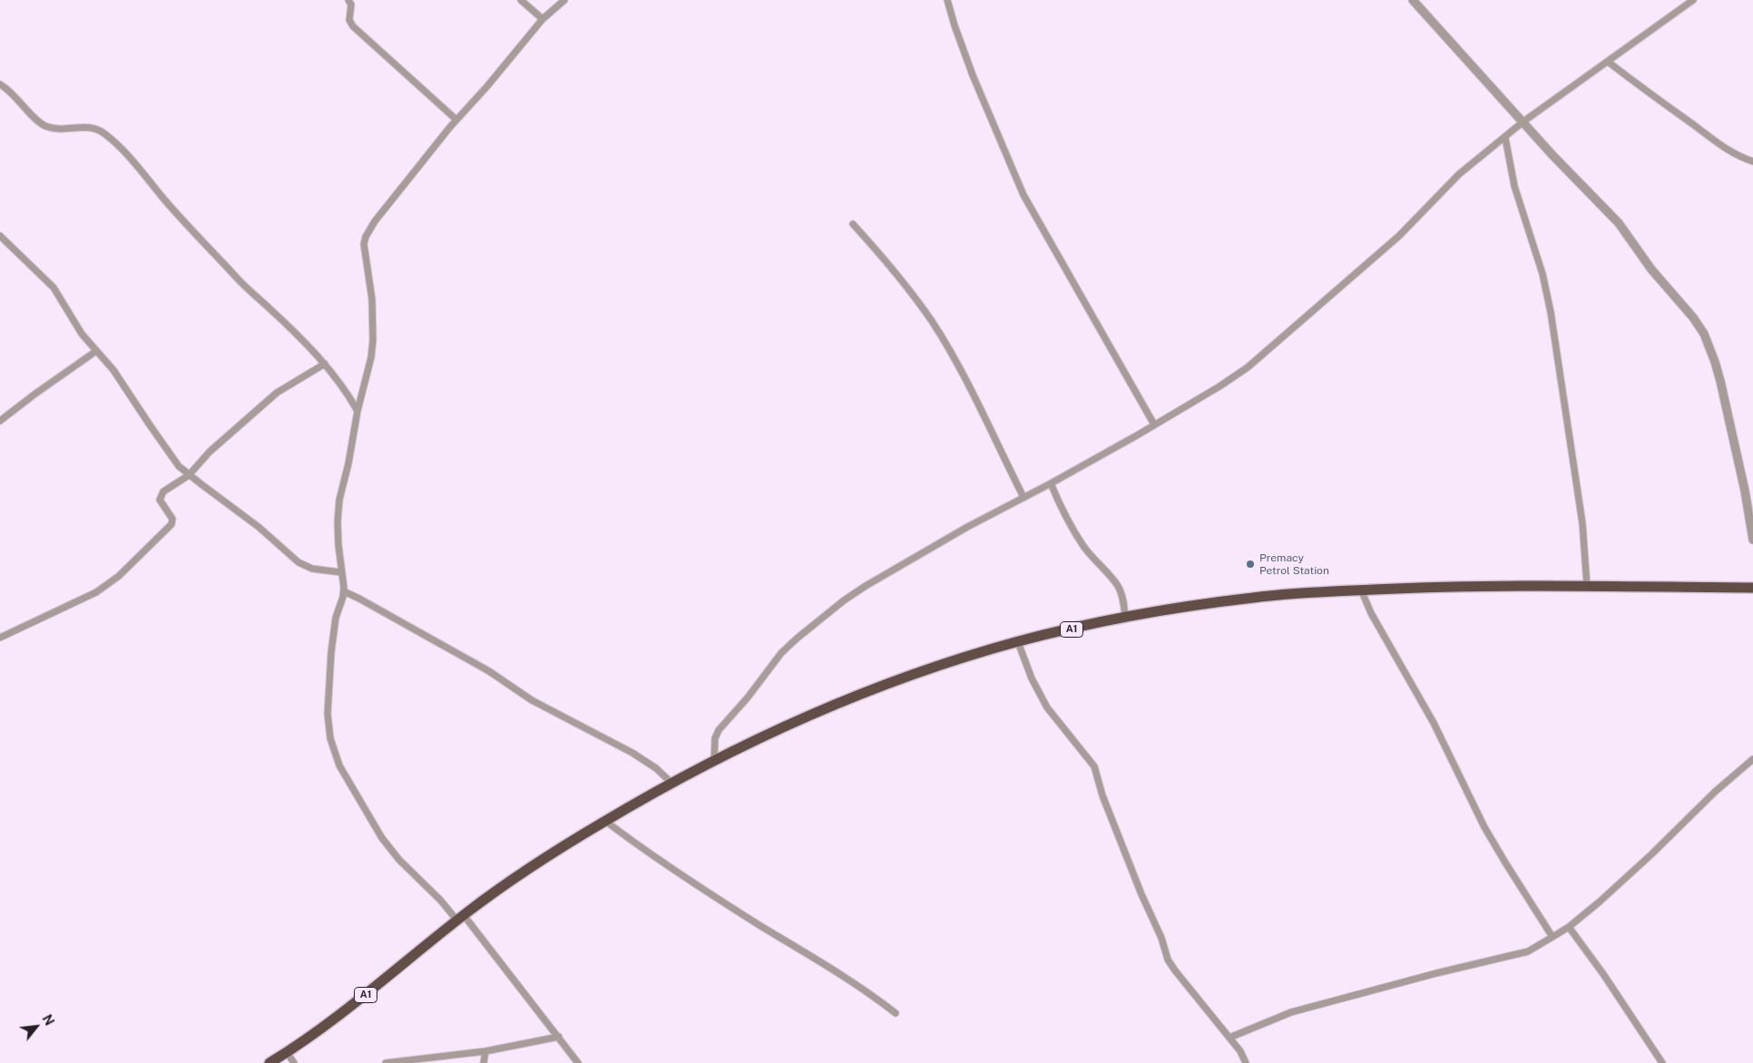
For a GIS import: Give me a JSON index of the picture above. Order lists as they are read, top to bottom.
{
  "streets": {
    "highway": ["A1"]
  },
  "places": ["Premacy Petrol Station"],
  "north": "top right"
}
